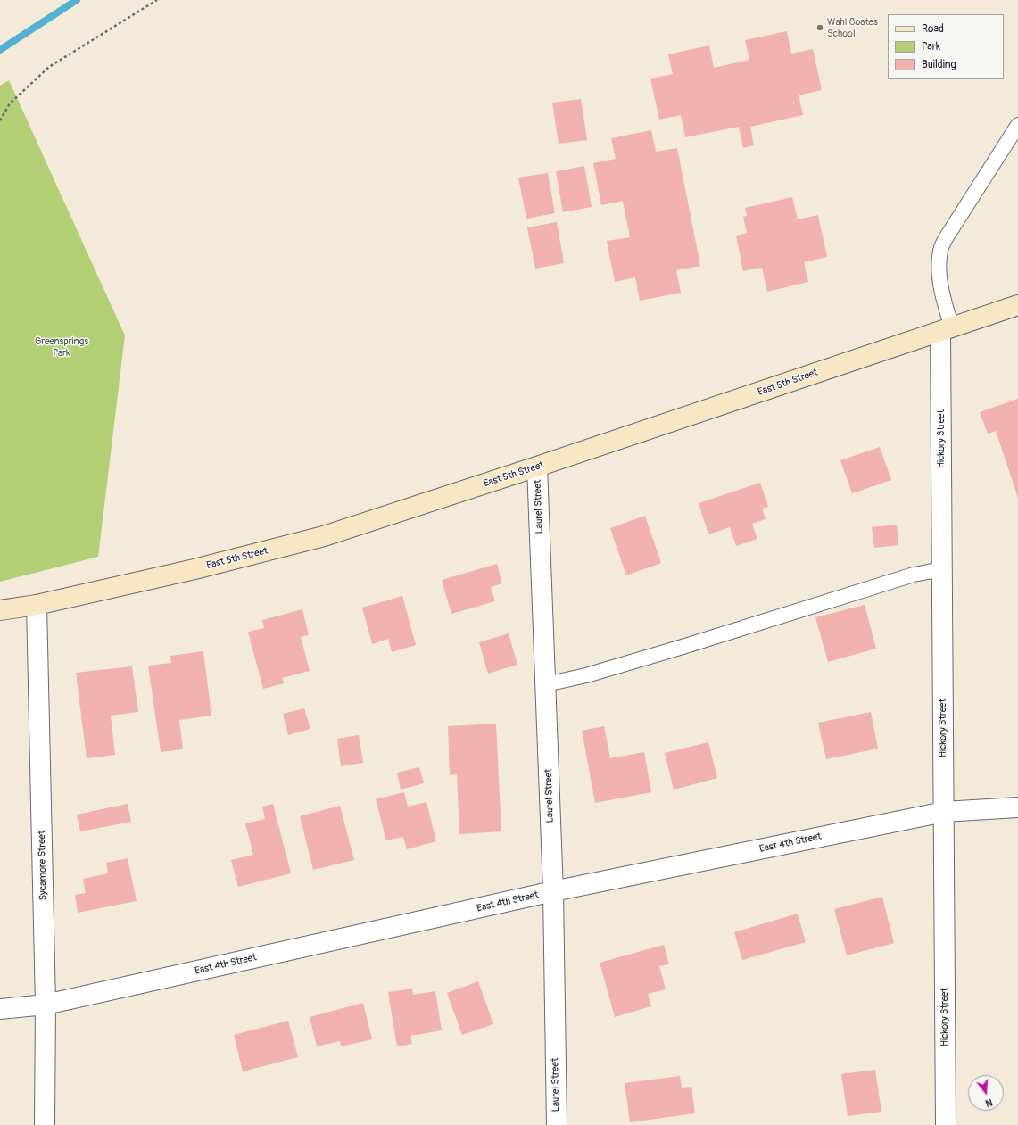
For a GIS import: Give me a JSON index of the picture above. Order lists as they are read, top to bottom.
{
  "streets": {
    "main road": ["East 5th Street"],
    "street": [
      "Hickory Street",
      "Laurel Street",
      "East 4th Street",
      "Sycamore Street"
    ]
  },
  "crossings": [
    ["East 5th Street", "Hickory Street"],
    ["East 5th Street", "Laurel Street"],
    ["East 5th Street", "Sycamore Street"],
    ["Hickory Street", "East 4th Street"],
    ["Laurel Street", "East 4th Street"],
    ["East 4th Street", "Sycamore Street"]
  ],
  "parks": ["Greensprings Park"],
  "places": ["Wahl Coates School"],
  "legend": ["Road", "Park", "Building"],
  "north": "bottom"
}
